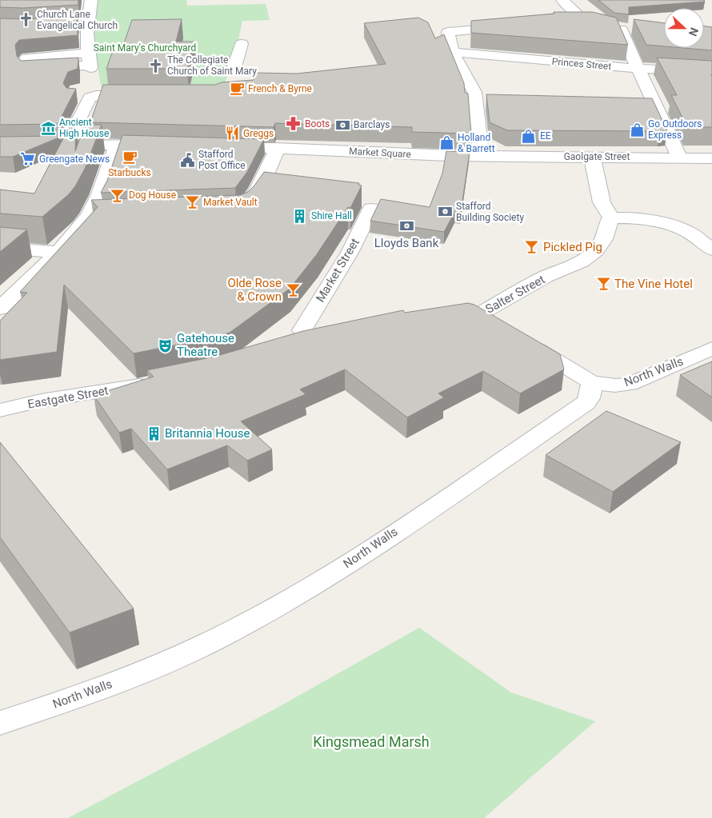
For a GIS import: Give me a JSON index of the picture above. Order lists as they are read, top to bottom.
{
  "streets": {
    "street": [
      "Princes Street",
      "Market Square",
      "Gaolgate Street",
      "Market Street",
      "Salter Street",
      "North Walls",
      "Eastgate Street"
    ]
  },
  "crossings": [
    ["Market Square", "Gaolgate Street"]
  ],
  "parks": ["Saint Mary's Churchyard", "Kingsmead Marsh"],
  "places": {
    "church": ["Church Lane Evangelical Church", "The Collegiate Church of Saint Mary"],
    "cafe": ["French & Byrne", "Starbucks"],
    "pharmacy": ["Boots"],
    "bank": ["Barclays", "Stafford Building Society", "Lloyds Bank"],
    "museum": ["Ancient High House"],
    "shop": ["Go Outdoors Express", "EE", "Holland & Barrett"],
    "restaurant": ["Greggs"],
    "supermarket": ["Greengate News"],
    "public building": ["Stafford Post Office"],
    "bar": [
      "Dog House",
      "Market Vault",
      "Pickled Pig",
      "The Vine Hotel",
      "Olde Rose & Crown"
    ],
    "building": ["Shire Hall", "Britannia House"],
    "theatre": ["Gatehouse Theatre"]
  },
  "north": "right"
}
